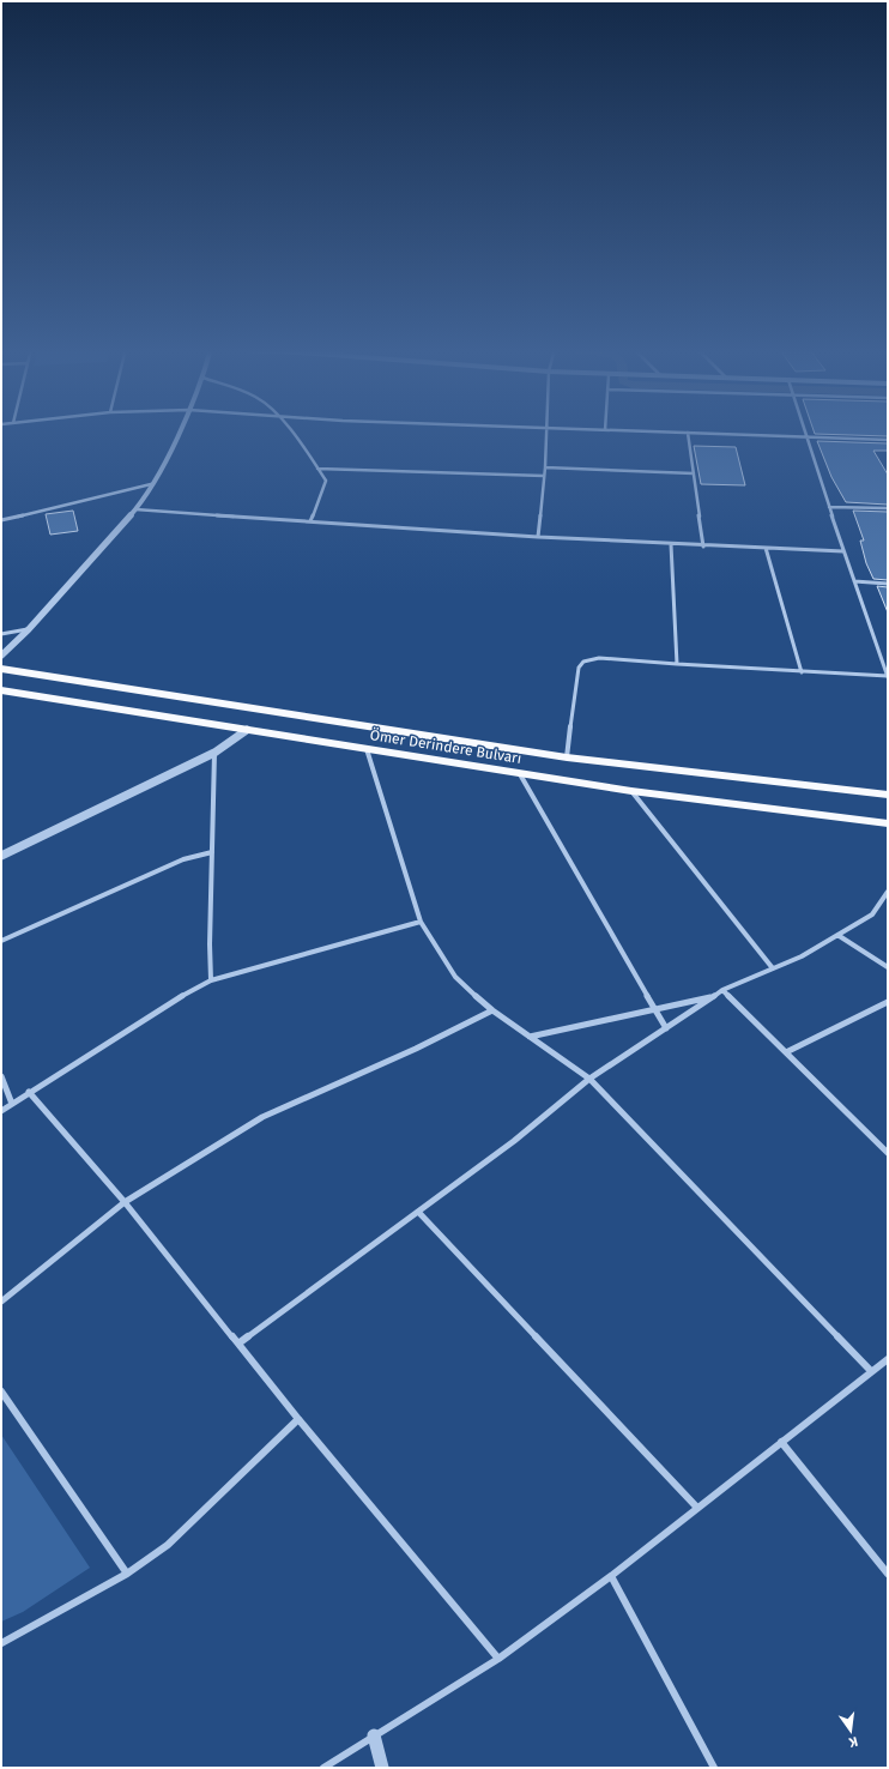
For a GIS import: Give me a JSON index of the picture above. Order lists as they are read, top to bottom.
{
  "streets": {
    "highway": ["Ömer Derindere Bulvarı"]
  },
  "north": "bottom"
}
